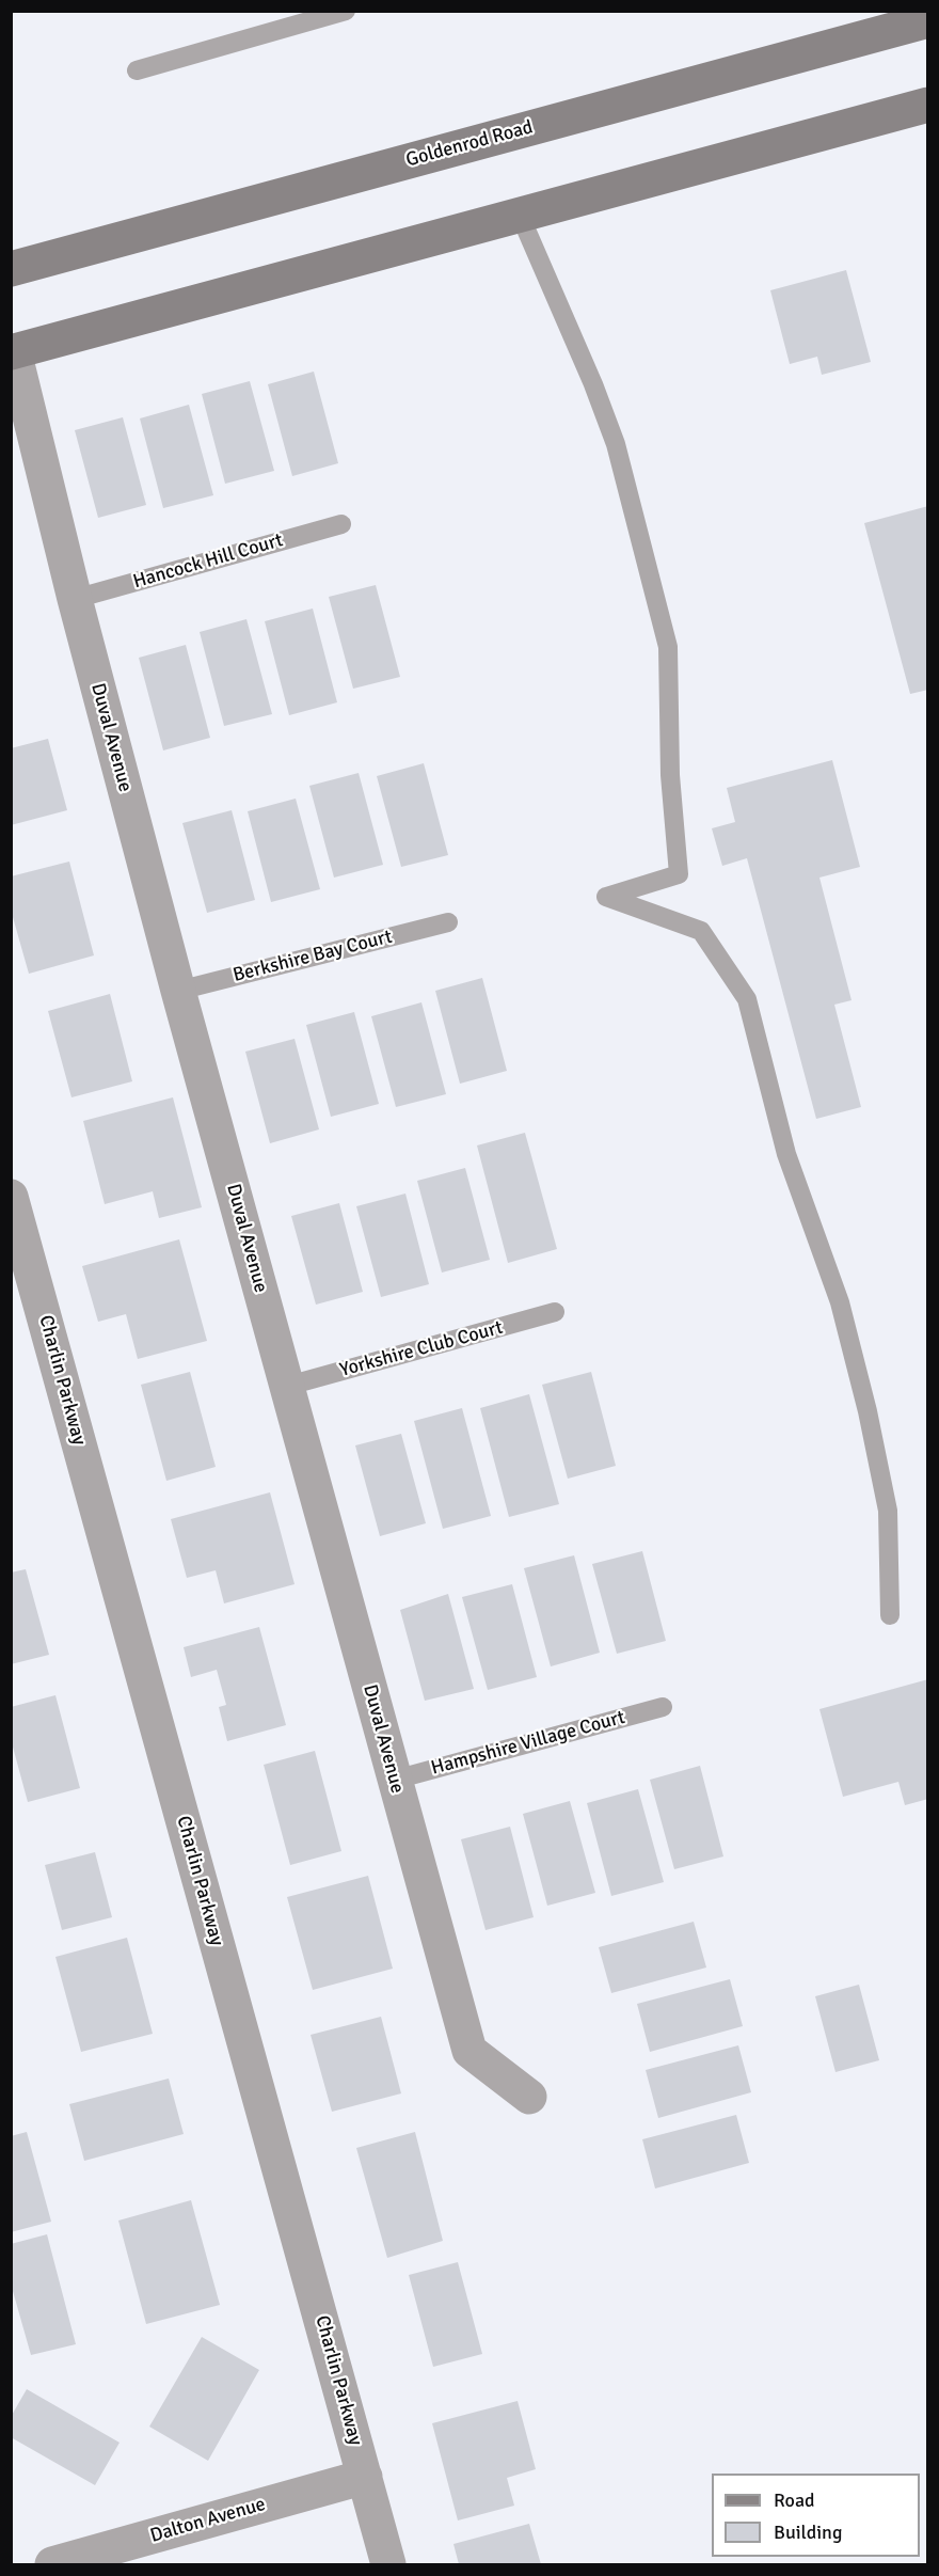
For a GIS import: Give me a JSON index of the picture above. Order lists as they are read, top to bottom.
{
  "streets": {
    "main road": ["Goldenrod Road"],
    "street": ["Duval Avenue", "Charlin Parkway", "Dalton Avenue"],
    "lane": [
      "Hancock Hill Court",
      "Berkshire Bay Court",
      "Yorkshire Club Court",
      "Hampshire Village Court"
    ]
  },
  "crossings": [
    ["Hancock Hill Court", "Duval Avenue"],
    ["Duval Avenue", "Berkshire Bay Court"],
    ["Duval Avenue", "Yorkshire Club Court"],
    ["Duval Avenue", "Hampshire Village Court"],
    ["Charlin Parkway", "Dalton Avenue"]
  ],
  "legend": ["Road", "Building"]
}
